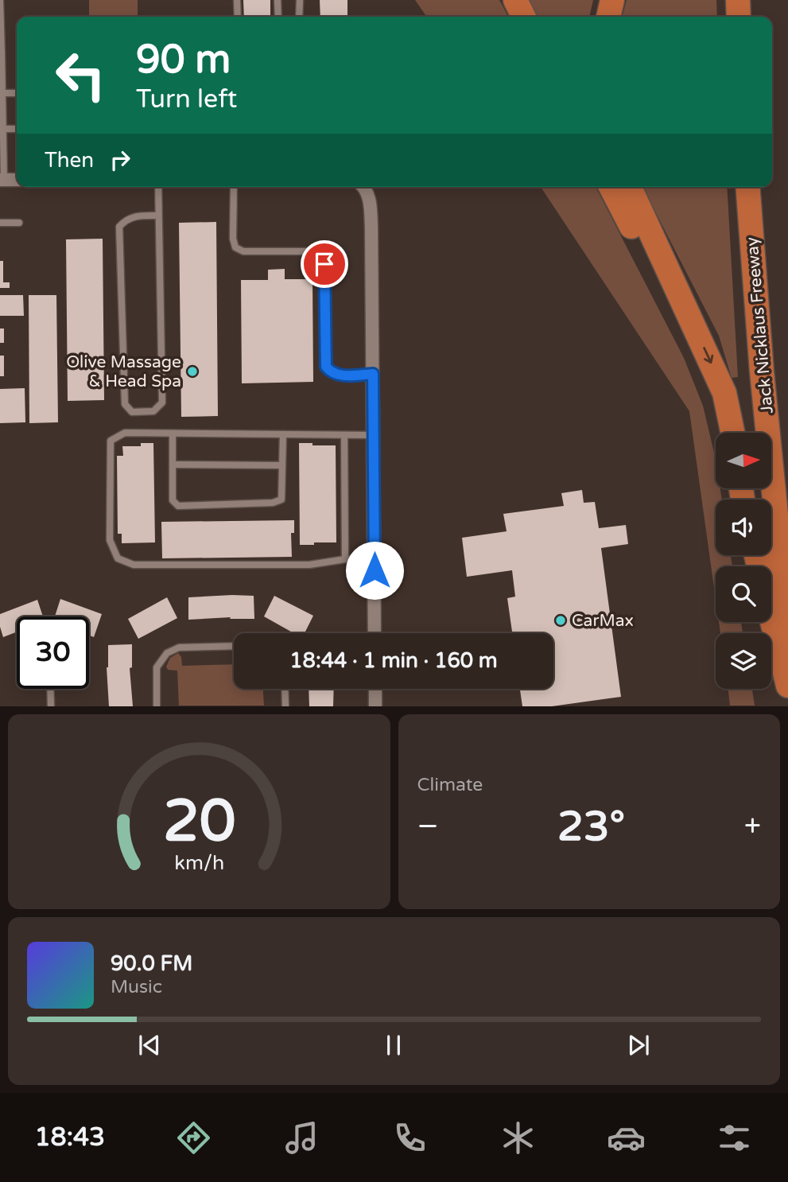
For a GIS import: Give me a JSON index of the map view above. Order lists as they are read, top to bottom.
{
  "streets": {
    "highway": ["Jack Nicklaus Freeway"]
  },
  "places": ["Olive Massage & Head Spa", "CarMax"],
  "north": "right",
  "page": {
    "turn": ["90 m", "Turn left"],
    "then": "Then",
    "limit": "30",
    "trip": "18:44 · 1 min · 160 m",
    "tile": "Climate",
    "heat": ["−", "23°", "+"],
    "song": ["90.0 FM", "Music"],
    "tabs": "18:43",
    "gauge": ["20", "km/h"]
  }
}
